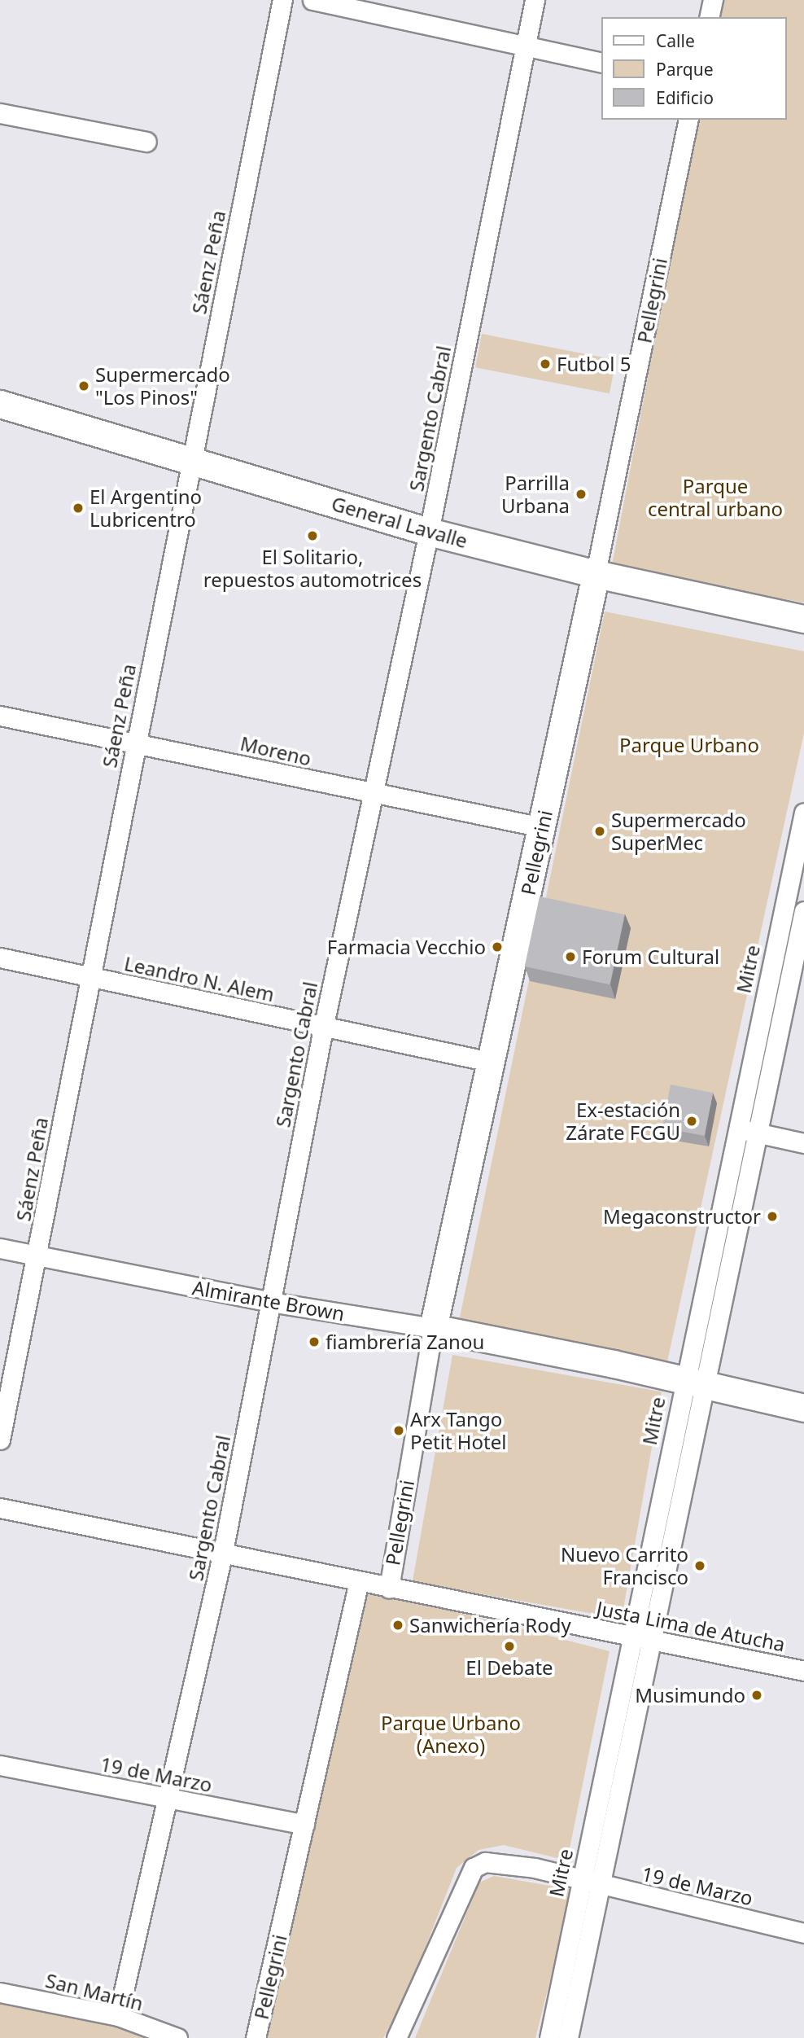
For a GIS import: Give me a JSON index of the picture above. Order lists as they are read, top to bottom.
{
  "streets": {
    "street": [
      "Sáenz Peña",
      "Pellegrini",
      "Sargento Cabral",
      "General Lavalle",
      "Moreno",
      "Mitre",
      "Leandro N. Alem",
      "Almirante Brown",
      "Justa Lima de Atucha",
      "19 de Marzo",
      "San Martín"
    ]
  },
  "crossings": [
    ["Sáenz Peña", "General Lavalle"],
    ["Sáenz Peña", "Moreno"],
    ["Sáenz Peña", "Leandro N. Alem"],
    ["Sáenz Peña", "Almirante Brown"],
    ["Pellegrini", "General Lavalle"],
    ["Pellegrini", "Moreno"],
    ["Pellegrini", "Leandro N. Alem"],
    ["Pellegrini", "Almirante Brown"],
    ["Pellegrini", "Justa Lima de Atucha"],
    ["Pellegrini", "19 de Marzo"],
    ["Sargento Cabral", "General Lavalle"],
    ["Sargento Cabral", "Moreno"],
    ["Sargento Cabral", "Leandro N. Alem"],
    ["Sargento Cabral", "Almirante Brown"],
    ["Sargento Cabral", "Justa Lima de Atucha"],
    ["Sargento Cabral", "19 de Marzo"],
    ["Sargento Cabral", "San Martín"],
    ["Mitre", "Almirante Brown"],
    ["Mitre", "Justa Lima de Atucha"],
    ["Mitre", "19 de Marzo"]
  ],
  "parks": ["Parque central urbano", "Parque Urbano", "Parque Urbano (Anexo)"],
  "places": [
    "Futbol 5",
    "Supermercado \"Los Pinos\"",
    "Parrilla Urbana",
    "El Argentino Lubricentro",
    "El Solitario, repuestos automotrices",
    "Supermercado SuperMec",
    "Farmacia Vecchio",
    "Forum Cultural",
    "Ex-estación Zárate FCGU",
    "Megaconstructor",
    "fiambrería Zanou",
    "Arx Tango Petit Hotel",
    "Nuevo Carrito Francisco",
    "Sanwichería Rody",
    "El Debate",
    "Musimundo"
  ],
  "legend": ["Calle", "Parque", "Edificio"]
}
